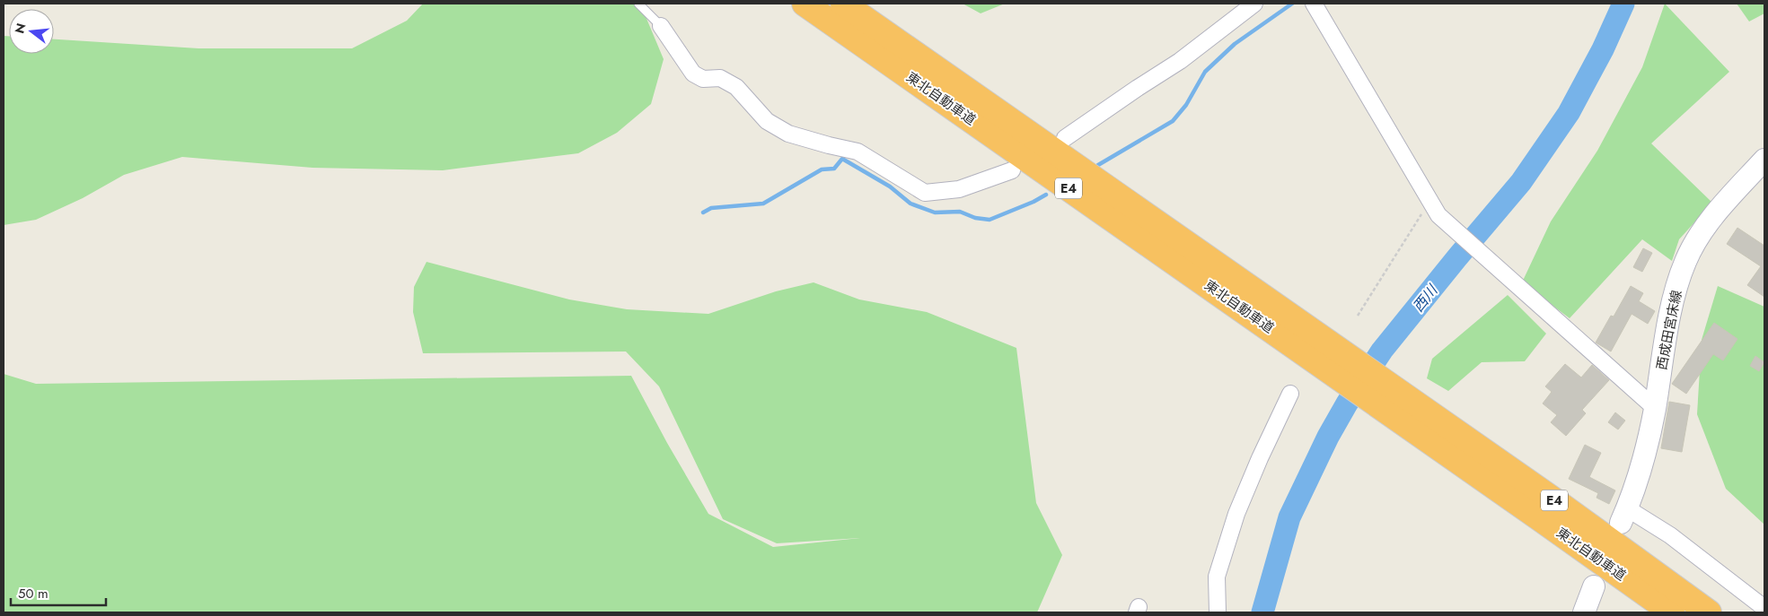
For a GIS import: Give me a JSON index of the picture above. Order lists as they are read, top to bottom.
{
  "streets": {
    "highway": ["東北自動車道", "E4"],
    "main road": ["西成田宮床線"]
  },
  "water": ["西川"],
  "scale_bar": "50 m",
  "north": "left"
}
